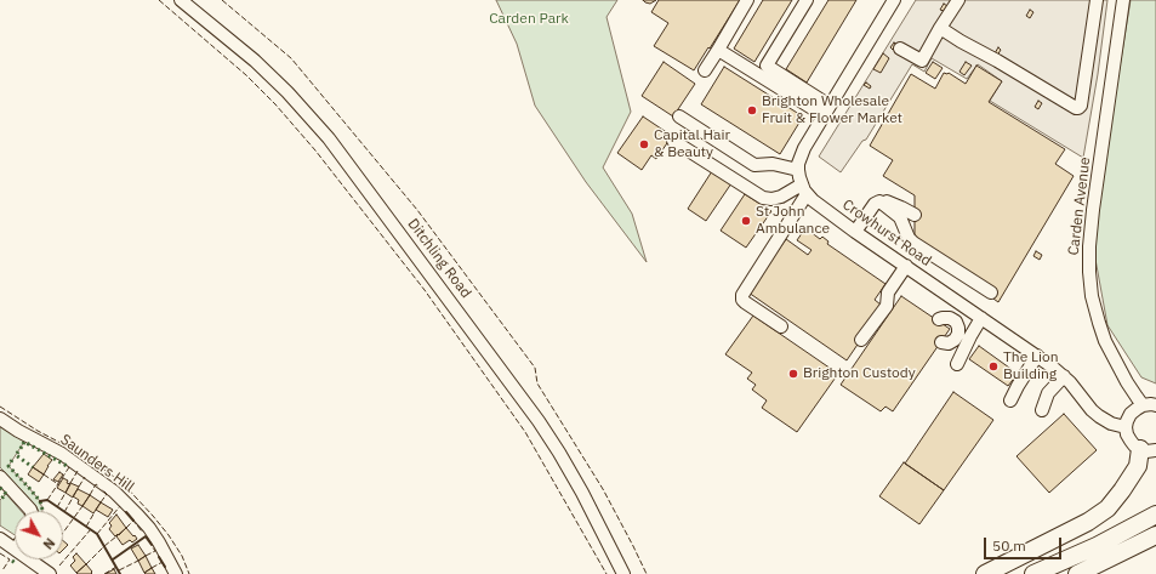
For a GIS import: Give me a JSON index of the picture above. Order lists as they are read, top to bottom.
{
  "streets": {
    "street": [
      "Carden Avenue",
      "Crowhurst Road",
      "Ditchling Road",
      "Saunders Hill"
    ]
  },
  "parks": ["Carden Park"],
  "places": [
    "Brighton Wholesale Fruit & Flower Market",
    "Capital Hair & Beauty",
    "St John Ambulance",
    "The Lion Building",
    "Brighton Custody"
  ],
  "scale_bar": "50 m",
  "north": "bottom right"
}
